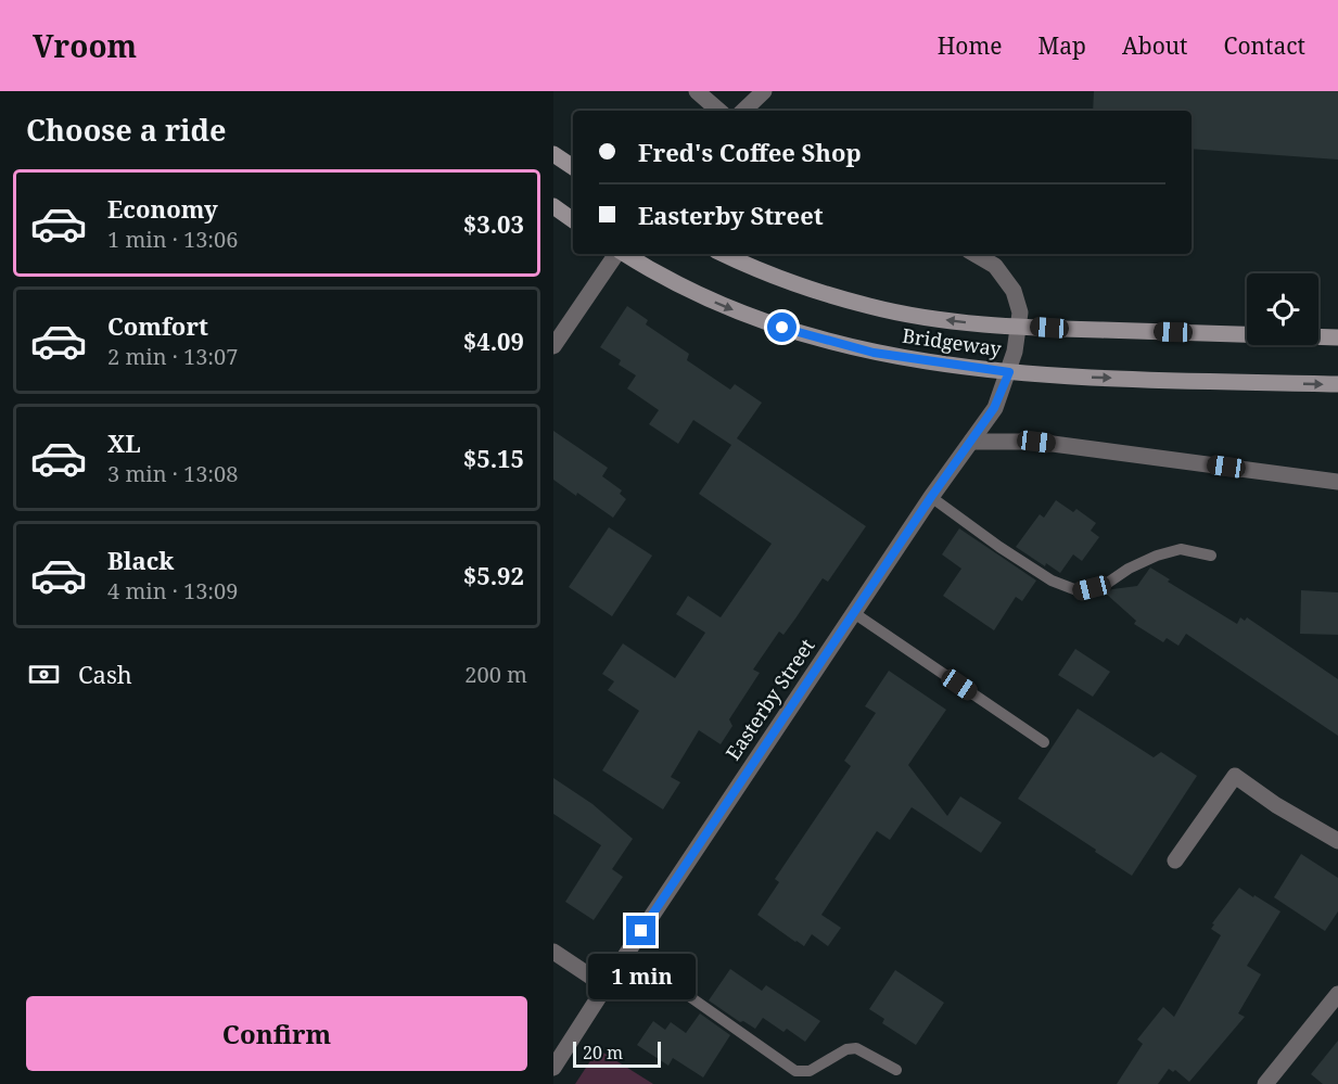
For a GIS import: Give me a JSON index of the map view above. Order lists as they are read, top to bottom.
{
  "streets": {
    "main road": ["Bridgeway"],
    "street": ["Easterby Street"]
  },
  "crossings": [
    ["Bridgeway", "Easterby Street"]
  ],
  "scale_bar": "20 m",
  "page": {
    "header": "Vroom",
    "nav": [
      "Home",
      "Map",
      "About",
      "Contact"
    ],
    "heading": "Choose a ride",
    "banner": ["Fred's Coffee Shop", "Easterby Street"],
    "list": [
      {
        "name": "Economy",
        "note": "1 min · 13:06",
        "value": "$3.03"
      },
      {
        "name": "Comfort",
        "note": "2 min · 13:07",
        "value": "$4.09"
      },
      {
        "name": "XL",
        "note": "3 min · 13:08",
        "value": "$5.15"
      },
      {
        "name": "Black",
        "note": "4 min · 13:09",
        "value": "$5.92"
      }
    ],
    "pay": ["Cash", "200 m"],
    "bubble": "1 min",
    "buttons": "Confirm",
    "scale": "20 m"
  }
}
